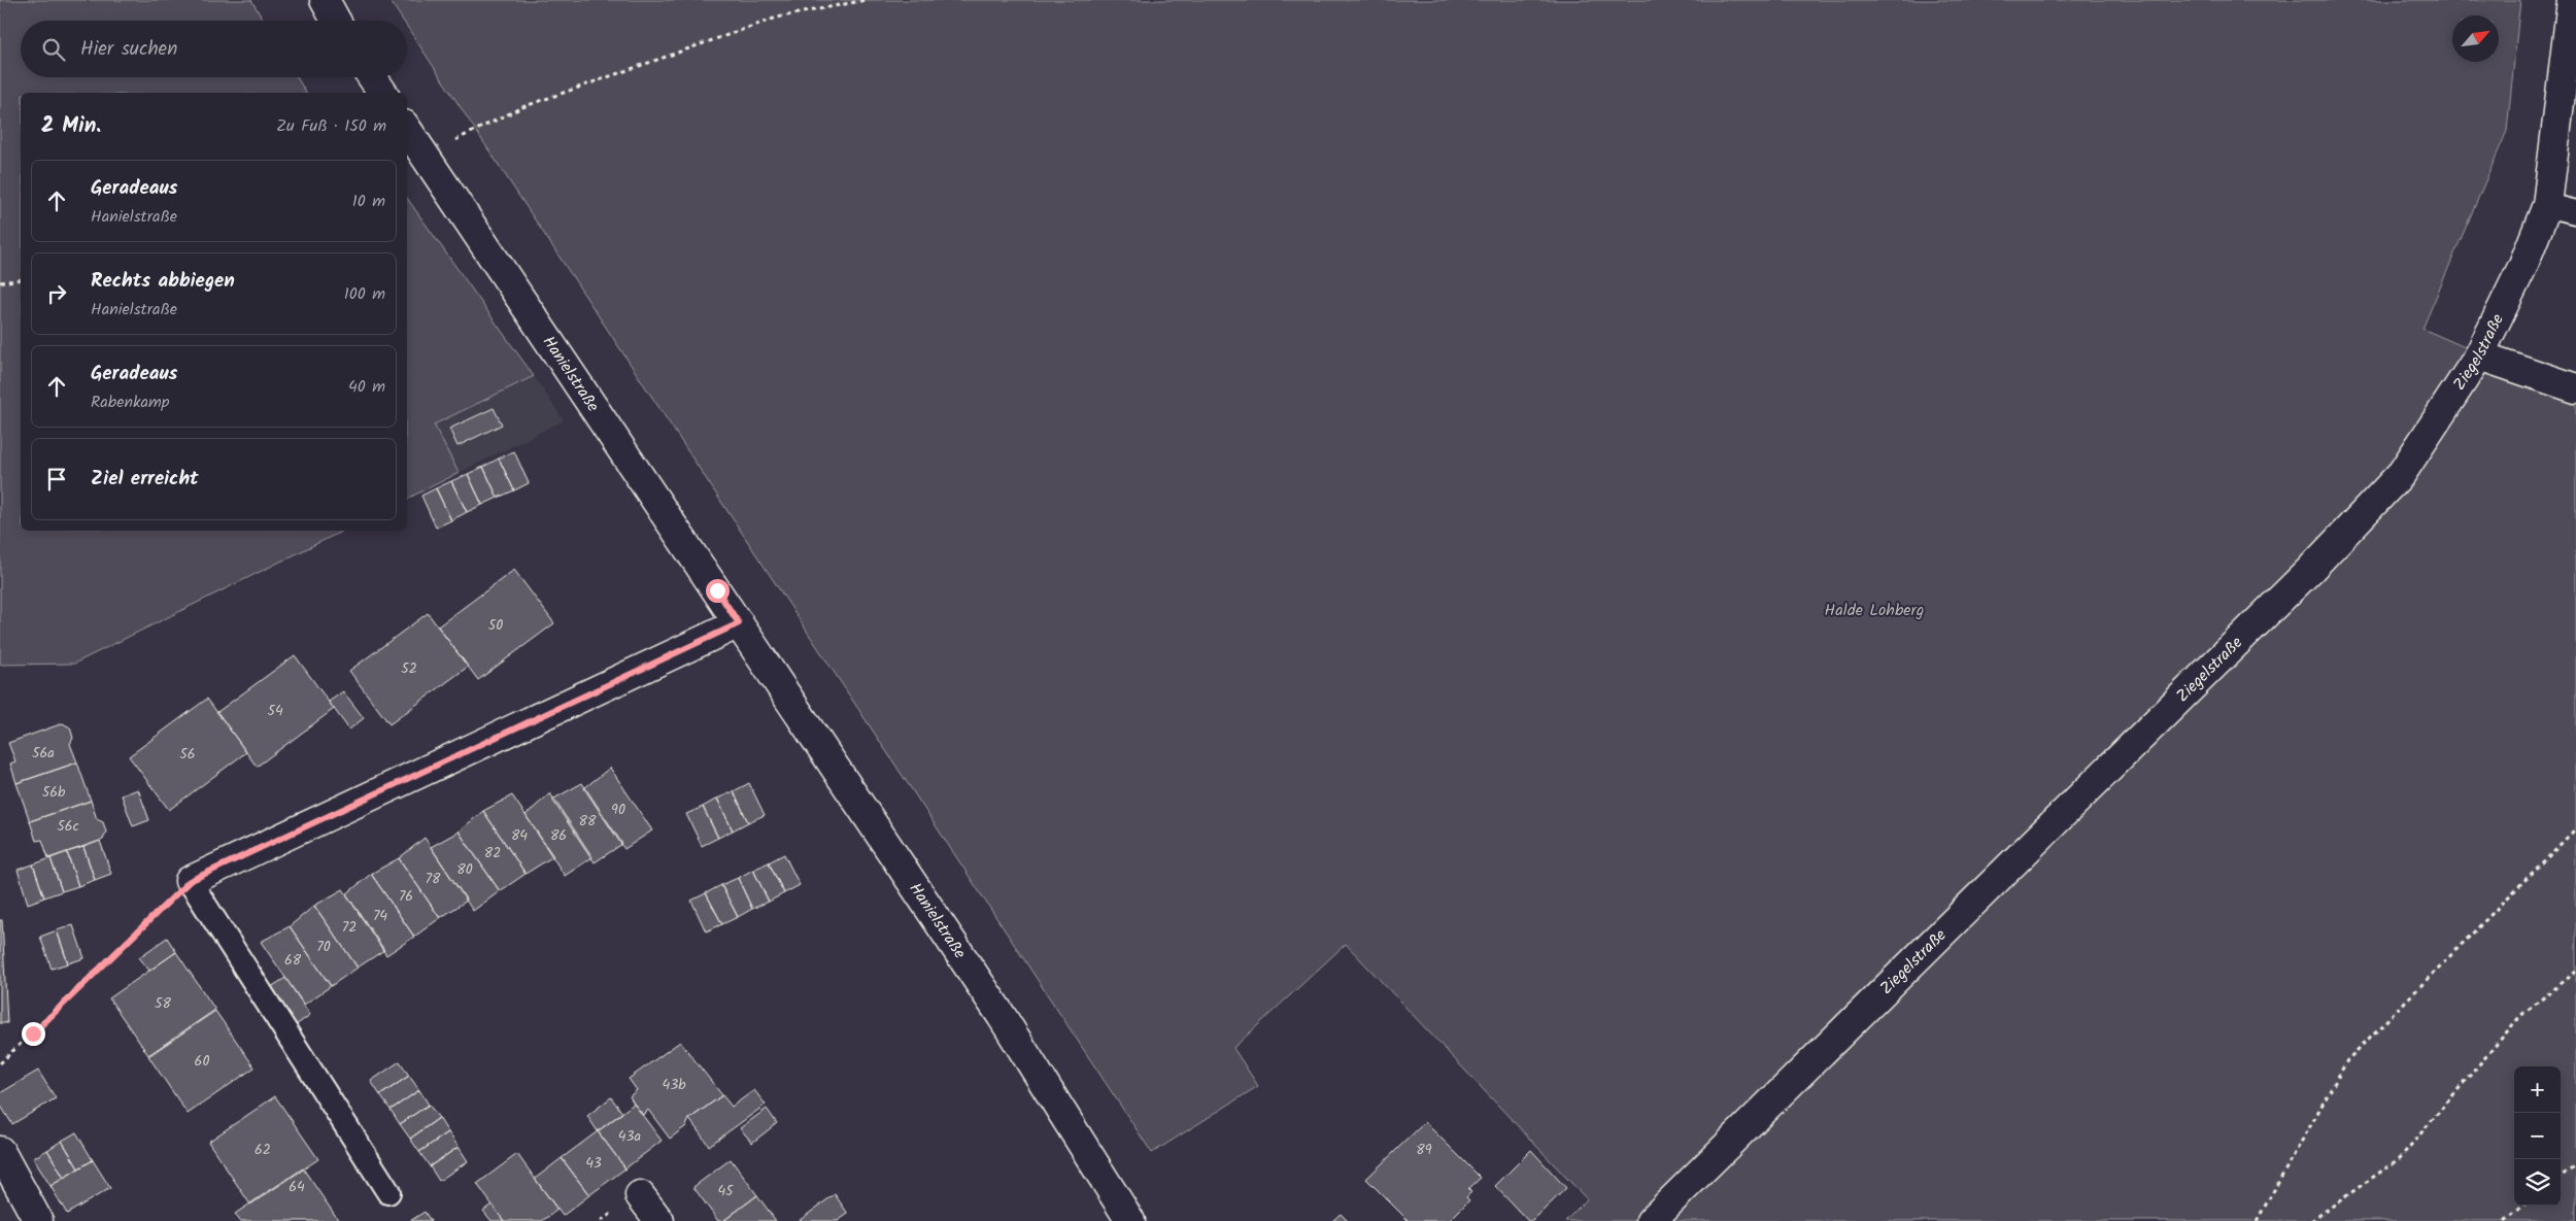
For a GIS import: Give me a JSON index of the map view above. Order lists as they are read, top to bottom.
{
  "streets": {
    "main road": ["Ziegelstraße", "Hanielstraße"]
  },
  "parks": ["Halde Lohberg"],
  "house_numbers": [
    "50",
    "52",
    "54",
    "56a",
    "56",
    "56b",
    "90",
    "88",
    "56c",
    "84",
    "86",
    "82",
    "80",
    "78",
    "76",
    "74",
    "72",
    "70",
    "68",
    "58",
    "60",
    "43b",
    "43a",
    "62",
    "89",
    "43",
    "64",
    "45"
  ],
  "north": "top right",
  "page": {
    "search": "Hier suchen",
    "heading": ["2 Min.", "Zu Fuß · 150 m"],
    "list": [
      ["Geradeaus", "Hanielstraße", "10 m"],
      ["Rechts abbiegen", "Hanielstraße", "100 m"],
      ["Geradeaus", "Rabenkamp", "40 m"],
      "Ziel erreicht"
    ],
    "map_buttons": ["+", "−"]
  }
}
